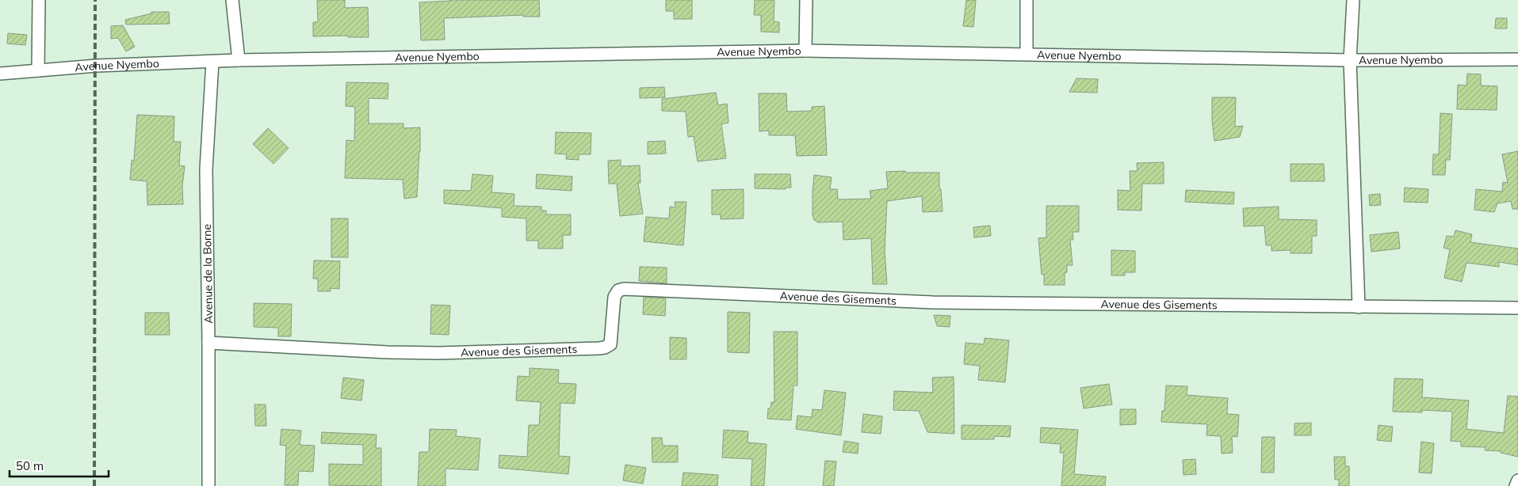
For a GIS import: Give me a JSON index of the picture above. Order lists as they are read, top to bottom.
{
  "streets": {
    "street": ["Avenue Nyembo", "Avenue de la Borne", "Avenue des Gisements"]
  },
  "crossings": [
    ["Avenue Nyembo", "Avenue de la Borne"],
    ["Avenue de la Borne", "Avenue des Gisements"]
  ],
  "scale_bar": "50 m"
}
